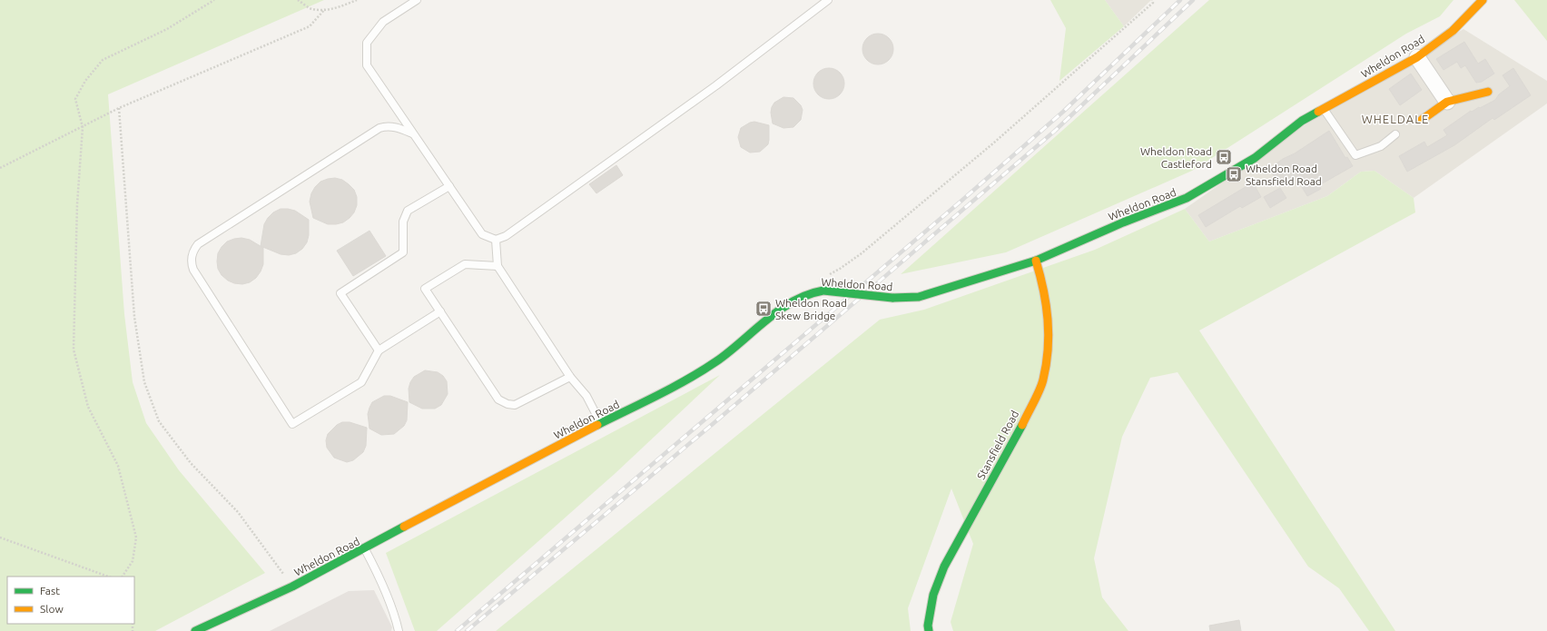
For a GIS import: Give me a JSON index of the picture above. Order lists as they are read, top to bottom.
{
  "streets": {
    "street": ["Wheldon Road", "Stansfield Road"]
  },
  "crossings": [
    ["Wheldon Road", "Stansfield Road"]
  ],
  "districts": ["WHELDALE"],
  "places": {
    "bus stop": ["Wheldon Road Castleford", "Wheldon Road Stansfield Road", "Wheldon Road Skew Bridge"]
  },
  "legend": ["Fast", "Slow"]
}
